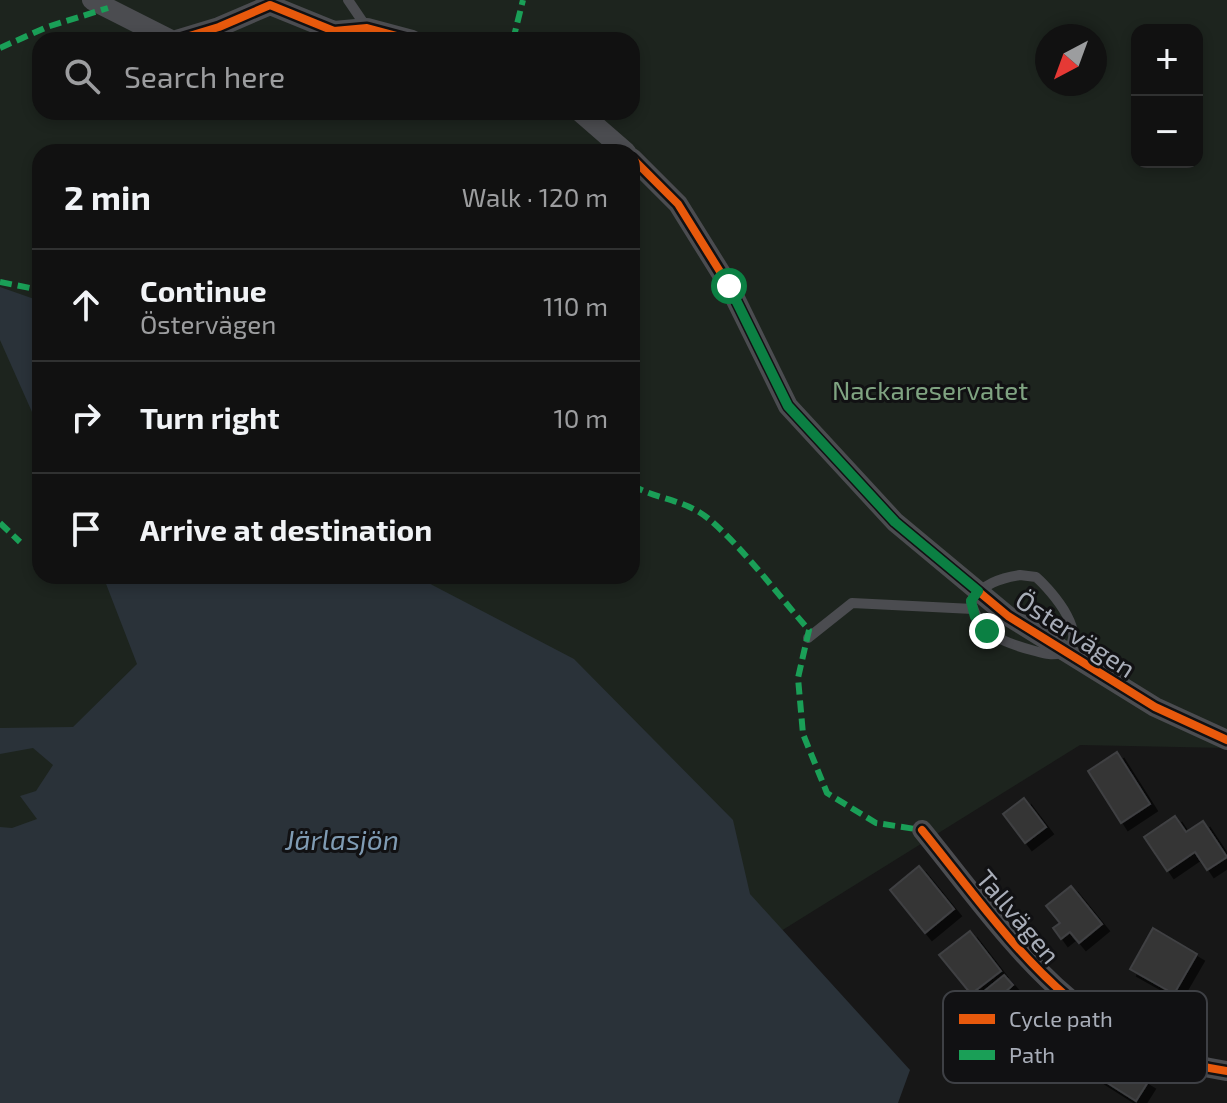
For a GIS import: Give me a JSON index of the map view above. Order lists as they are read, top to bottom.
{
  "streets": {
    "street": ["Östervägen", "Tallvägen"]
  },
  "water": ["Järlasjön"],
  "parks": ["Nackareservatet"],
  "legend": ["Cycle path", "Path"],
  "north": "bottom left",
  "page": {
    "map_buttons": ["+", "−"],
    "search": "Search here",
    "heading": ["2 min", "Walk · 120 m"],
    "list": [
      ["Continue", "Östervägen", "110 m"],
      ["Turn right", "10 m"],
      "Arrive at destination"
    ]
  }
}
